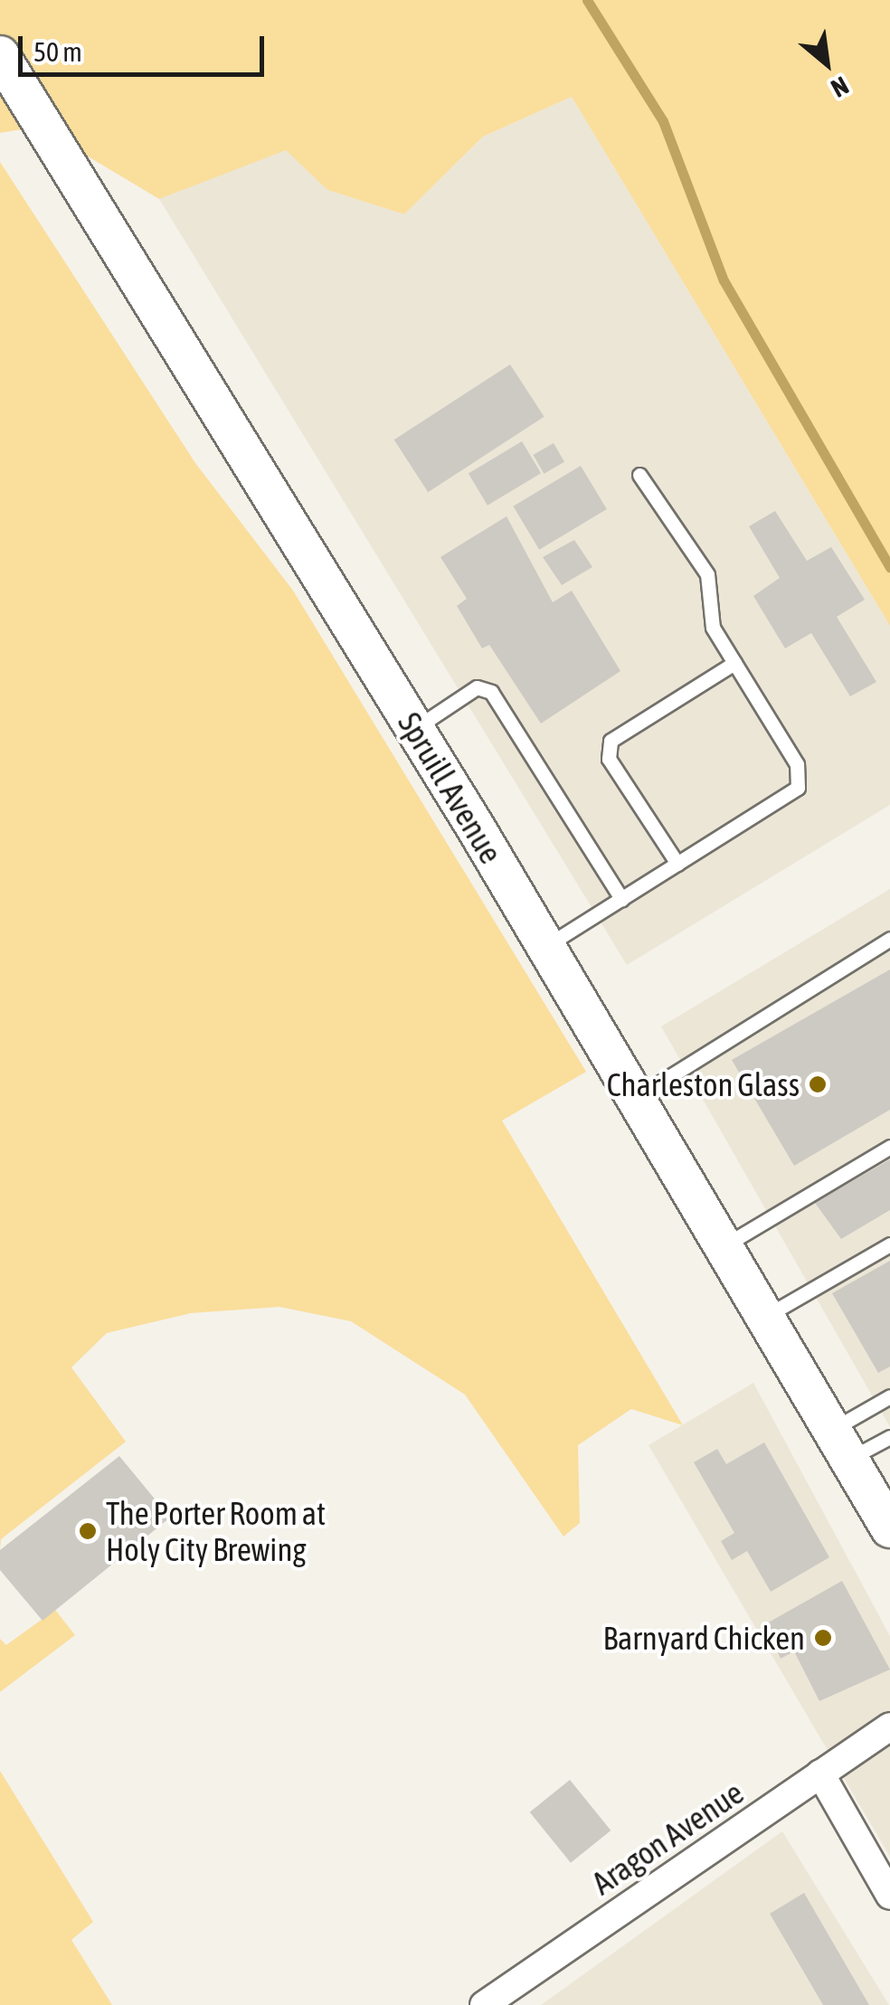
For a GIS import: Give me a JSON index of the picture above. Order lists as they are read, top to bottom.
{
  "streets": {
    "street": ["Spruill Avenue", "Aragon Avenue"]
  },
  "places": ["Charleston Glass", "The Porter Room at Holy City Brewing", "Barnyard Chicken"],
  "scale_bar": "50 m",
  "north": "bottom right"
}
